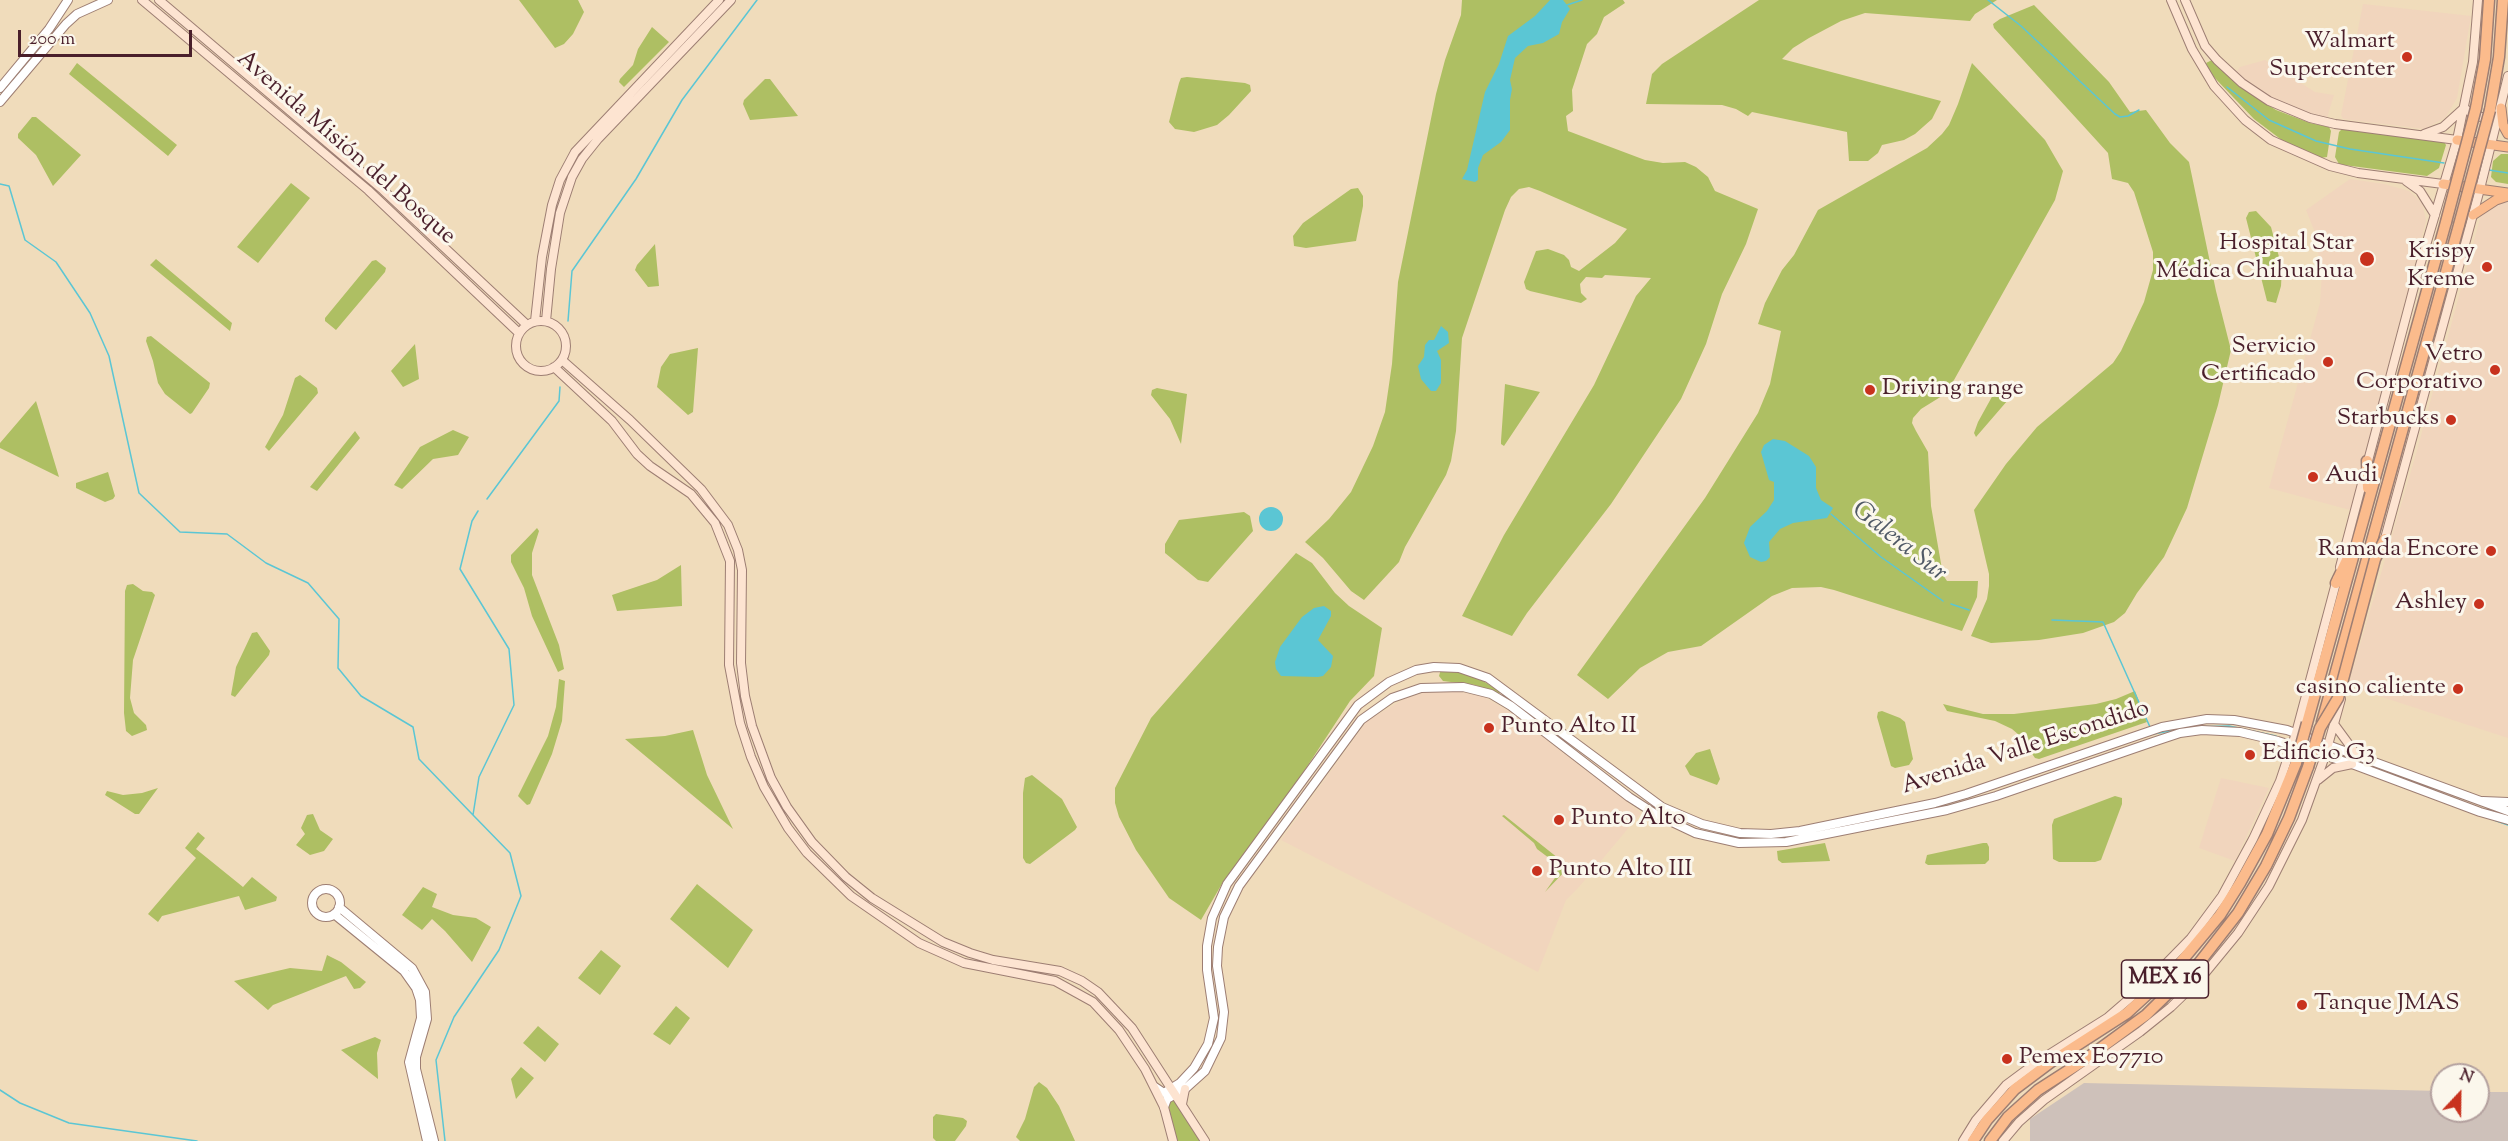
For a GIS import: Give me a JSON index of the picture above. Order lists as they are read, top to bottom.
{
  "streets": {
    "highway": ["MEX 16"],
    "main road": ["Avenida Misión del Bosque"],
    "street": ["Avenida Valle Escondido"]
  },
  "water": ["Galera Sur"],
  "places": [
    "Walmart Supercenter",
    "Hospital Star Médica Chihuahua",
    "Krispy Kreme",
    "Servicio Certificado",
    "Vetro Corporativo",
    "Driving range",
    "Starbucks",
    "Audi",
    "Ramada Encore",
    "Ashley",
    "casino caliente",
    "Punto Alto II",
    "Edificio G3",
    "Punto Alto",
    "Punto Alto III",
    "Tanque JMAS",
    "Pemex E07710"
  ],
  "scale_bar": "200 m",
  "north": "top"
}
